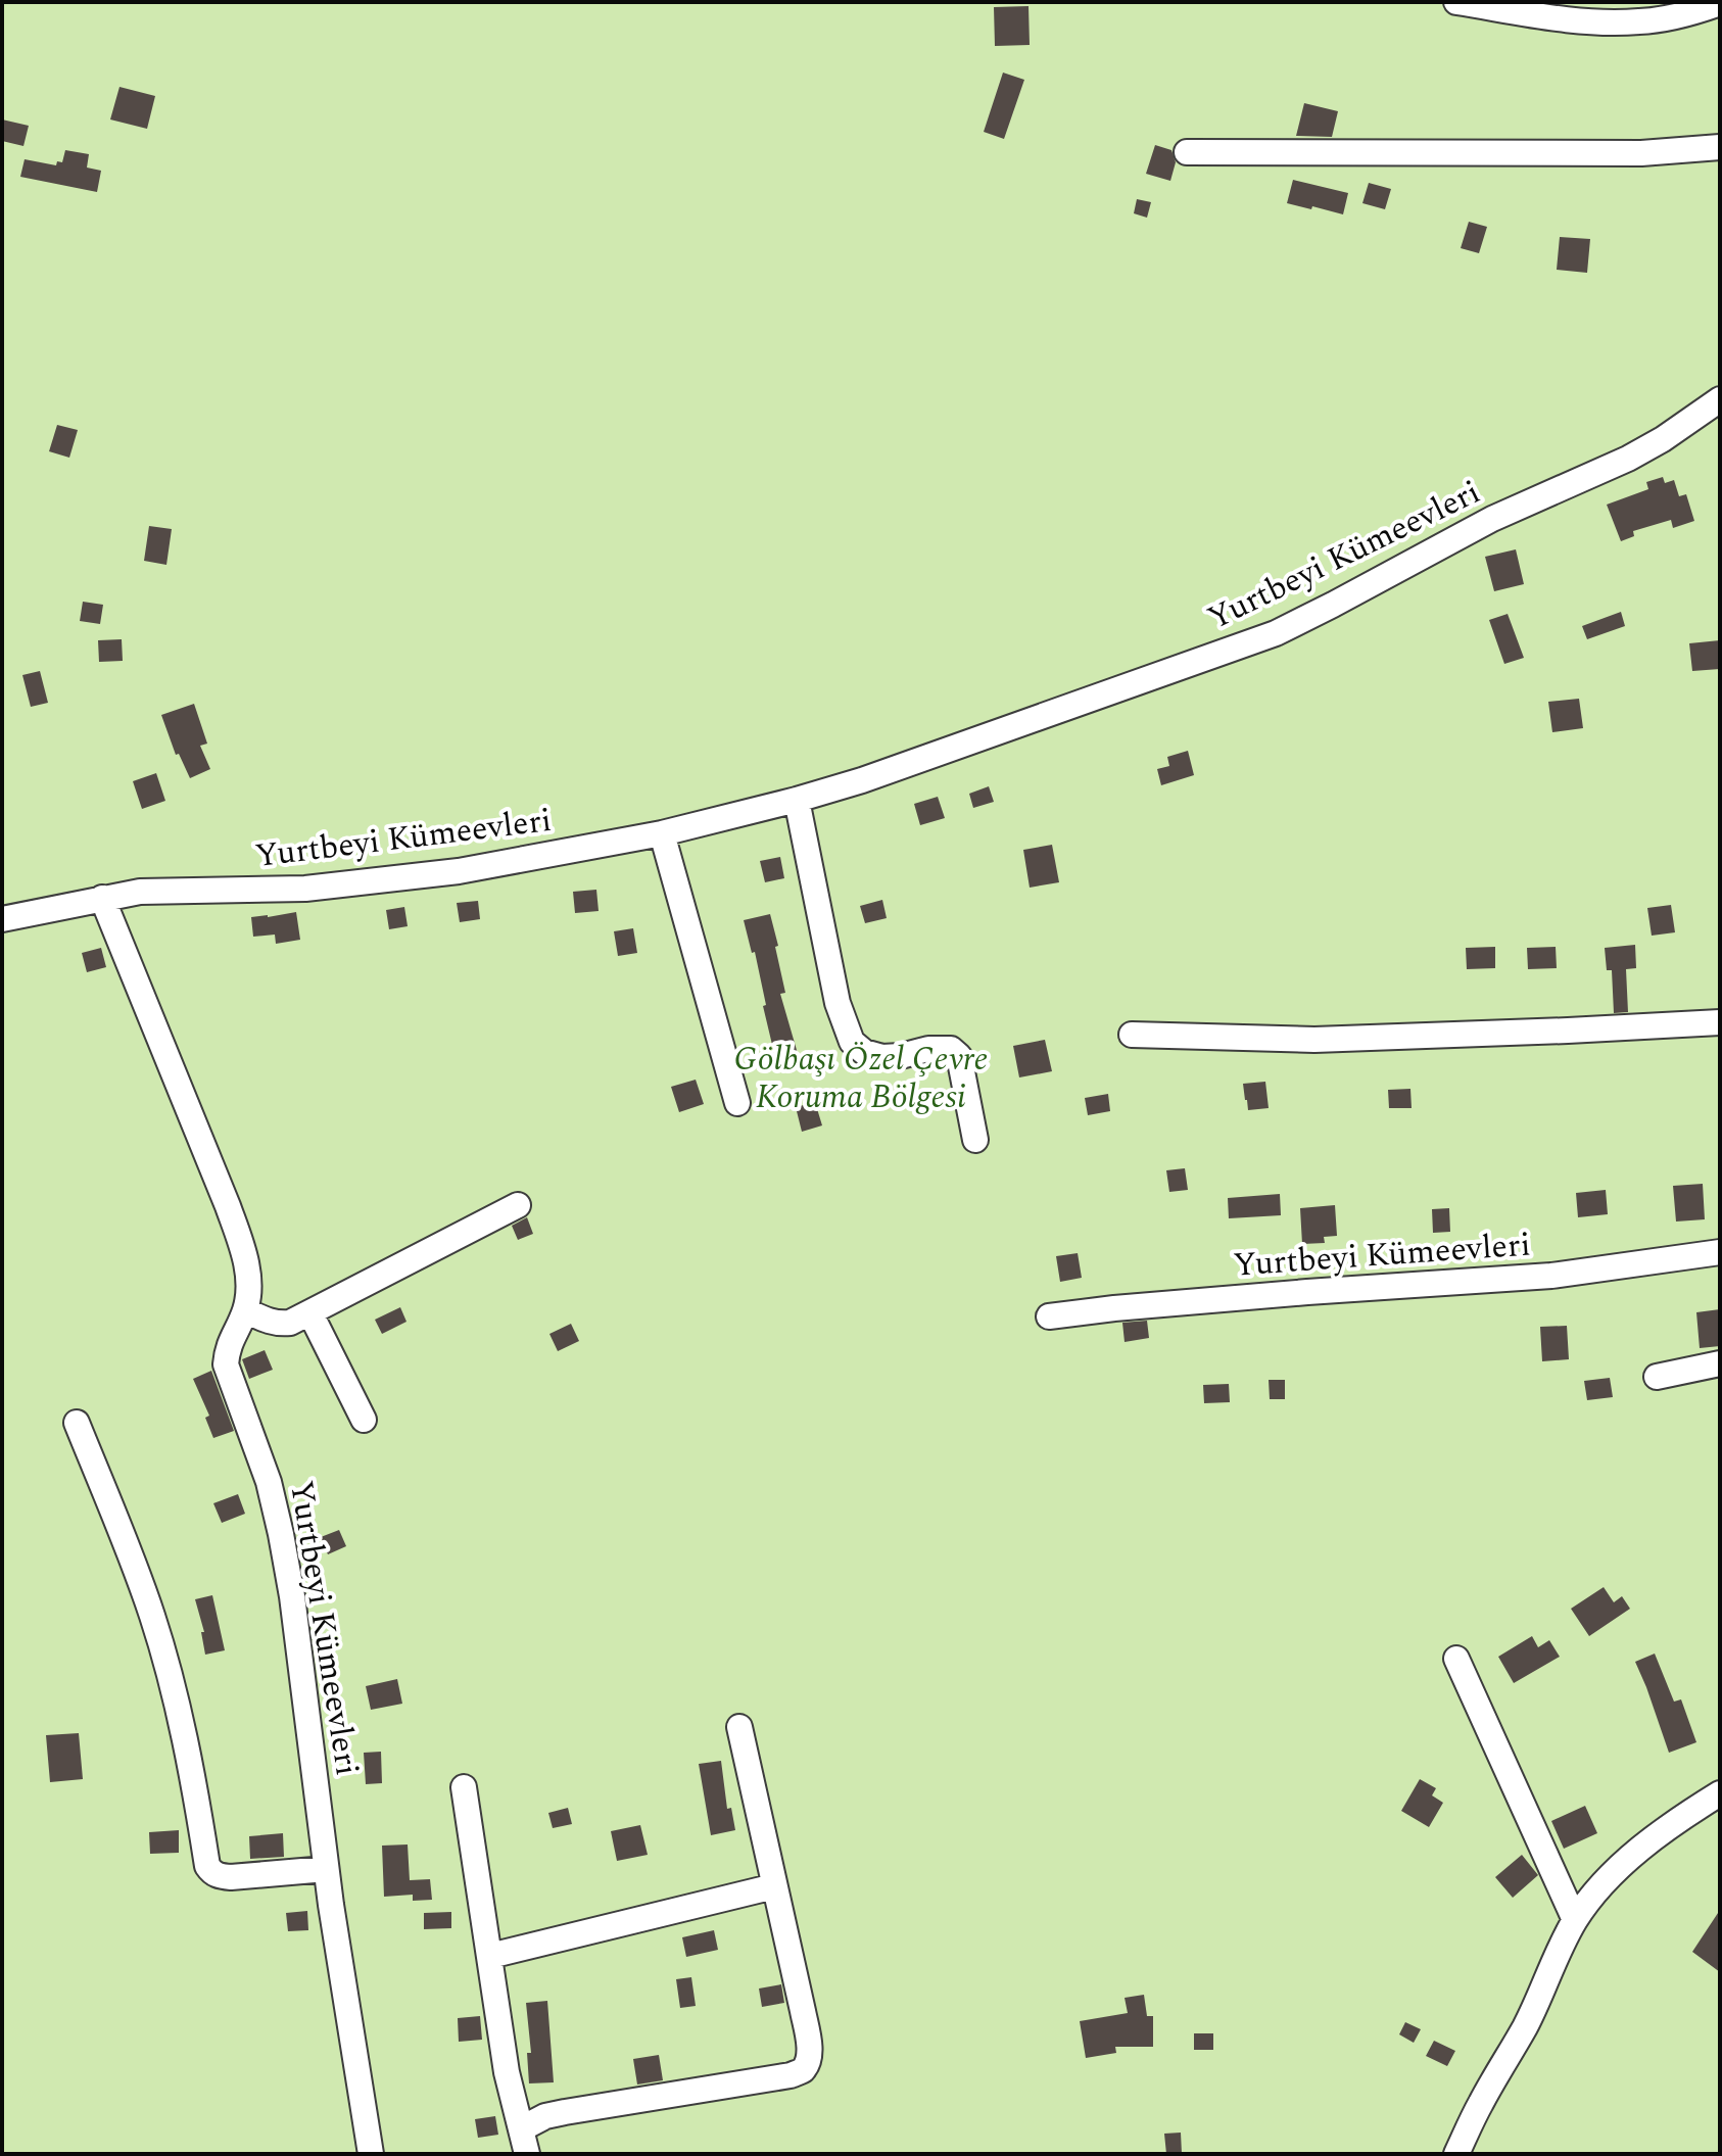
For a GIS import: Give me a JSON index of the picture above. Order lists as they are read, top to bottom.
{
  "streets": {
    "street": ["Yurtbeyi Kümeevleri"]
  },
  "parks": ["Gölbaşı Özel Çevre Koruma Bölgesi"]
}
